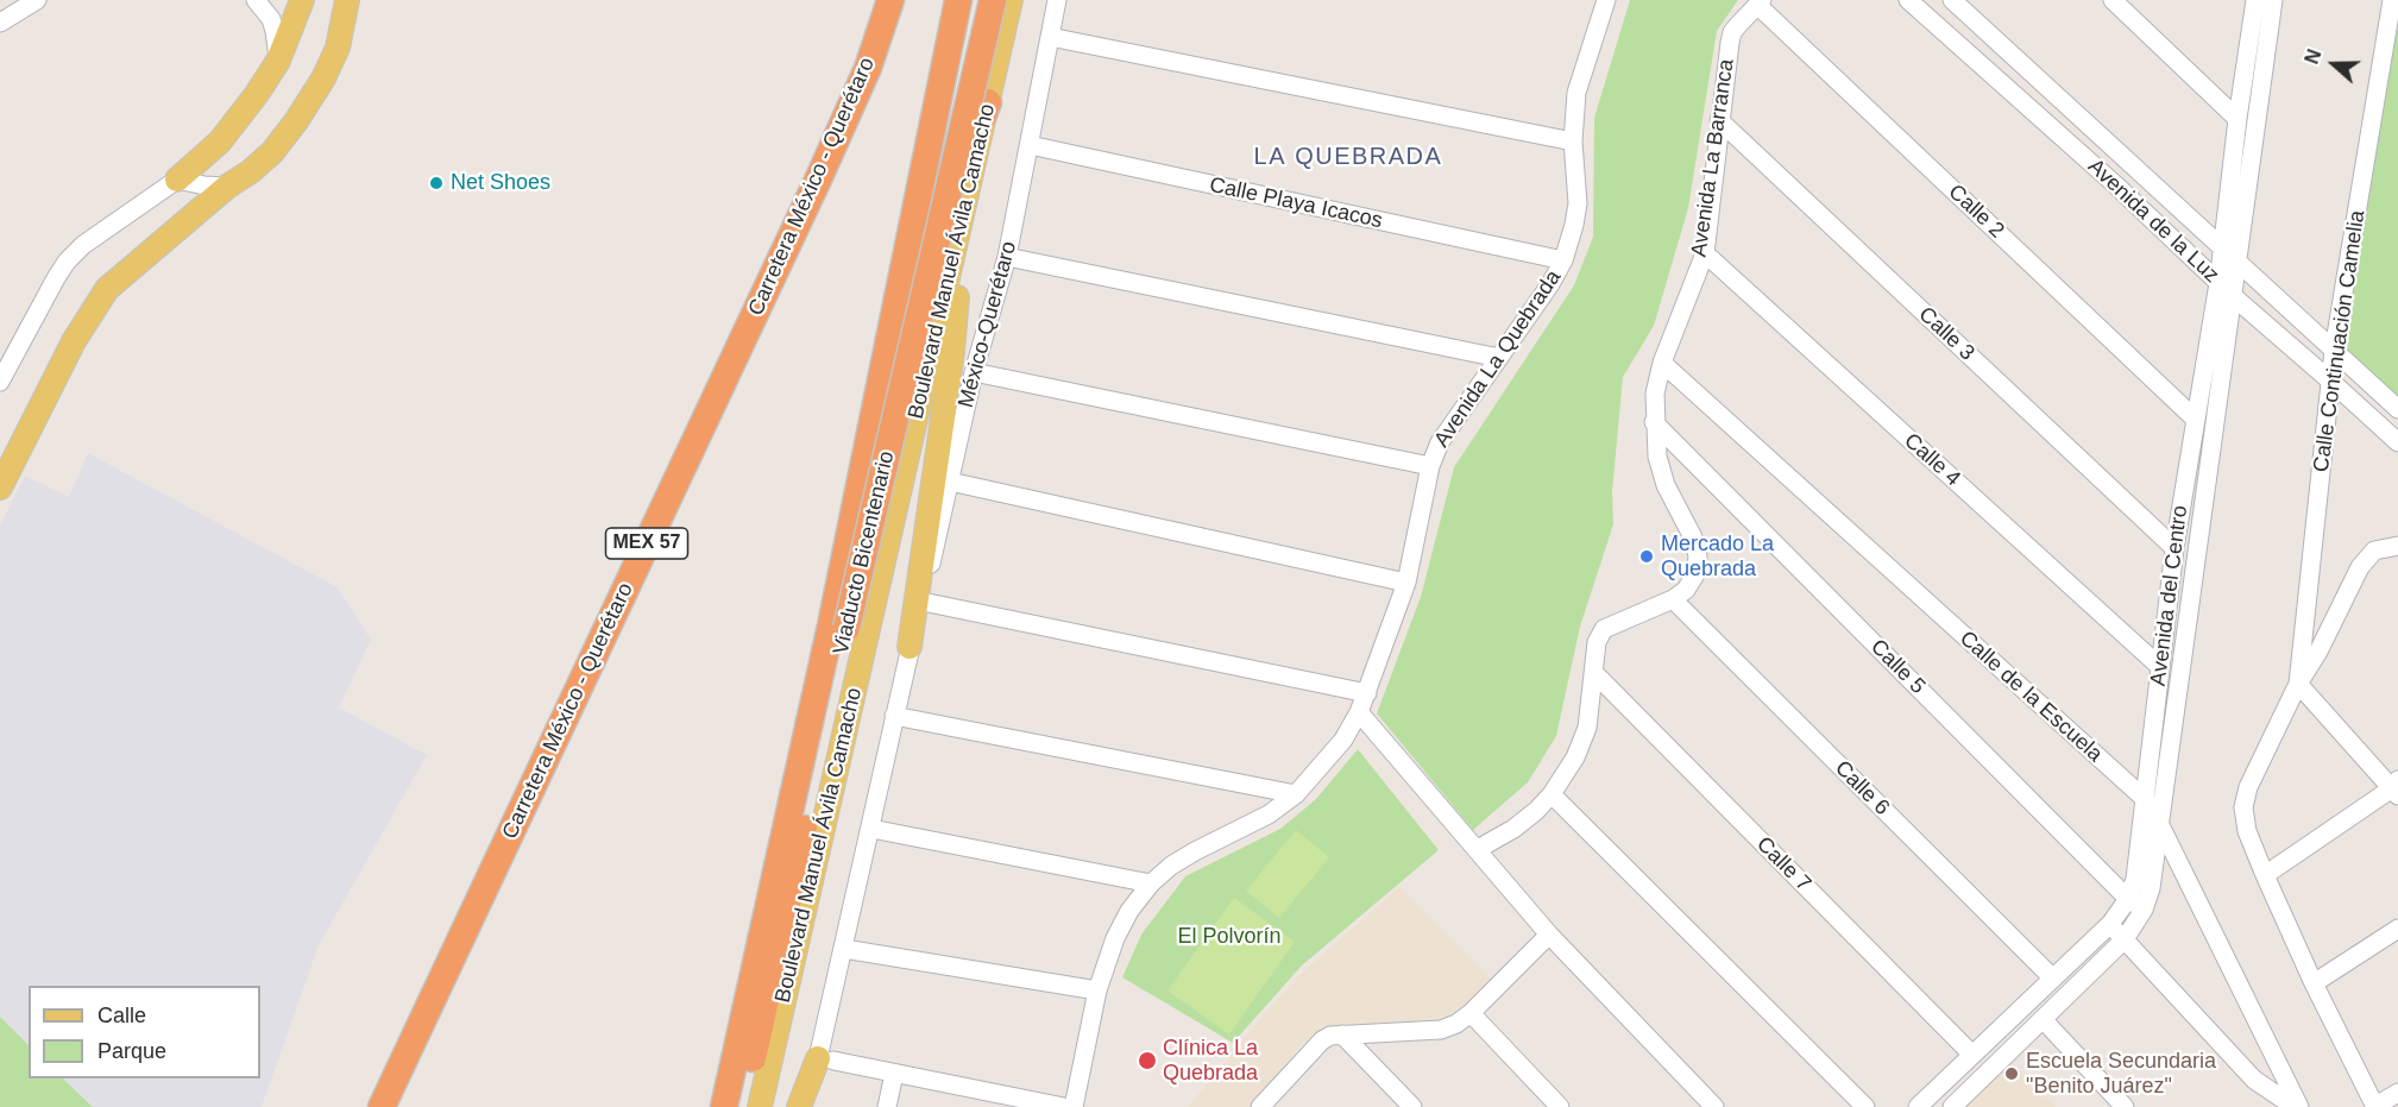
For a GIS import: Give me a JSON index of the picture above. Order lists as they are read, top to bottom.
{
  "streets": {
    "highway": ["Carretera México - Querétaro", "MEX 57", "Viaducto Bicentenario"],
    "main road": ["Boulevard Manuel Ávila Camacho"],
    "street": [
      "Avenida La Barranca",
      "Calle Playa Icacos",
      "Calle 2",
      "Avenida de la Luz",
      "México-Querétaro",
      "Calle 3",
      "Calle Continuación Camelia",
      "Avenida La Quebrada",
      "Calle 4",
      "Avenida del Centro",
      "Calle 5",
      "Calle de la Escuela",
      "Calle 6",
      "Calle 7"
    ]
  },
  "crossings": [
    ["Avenida La Barranca", "Calle 2"],
    ["Avenida La Barranca", "Calle 3"],
    ["Avenida La Barranca", "Calle 4"],
    ["Avenida La Barranca", "Calle 5"],
    ["Avenida La Barranca", "Calle de la Escuela"],
    ["Avenida La Barranca", "Calle 6"],
    ["Avenida La Barranca", "Calle 7"],
    ["Calle Playa Icacos", "México-Querétaro"],
    ["Calle Playa Icacos", "Avenida La Quebrada"],
    ["Calle 2", "Avenida del Centro"],
    ["Avenida de la Luz", "Calle Continuación Camelia"],
    ["Avenida de la Luz", "Avenida del Centro"],
    ["Calle 3", "Avenida del Centro"],
    ["Calle 4", "Avenida del Centro"],
    ["Avenida del Centro", "Calle 5"],
    ["Avenida del Centro", "Calle de la Escuela"],
    ["Avenida del Centro", "Calle 6"],
    ["Avenida del Centro", "Calle 7"]
  ],
  "districts": ["LA QUEBRADA"],
  "parks": ["El Polvorín"],
  "places": [
    "Net Shoes",
    "Mercado La Quebrada",
    "Clínica La Quebrada",
    "Escuela Secundaria \"Benito Juárez\""
  ],
  "legend": ["Calle", "Parque"],
  "north": "left"
}
